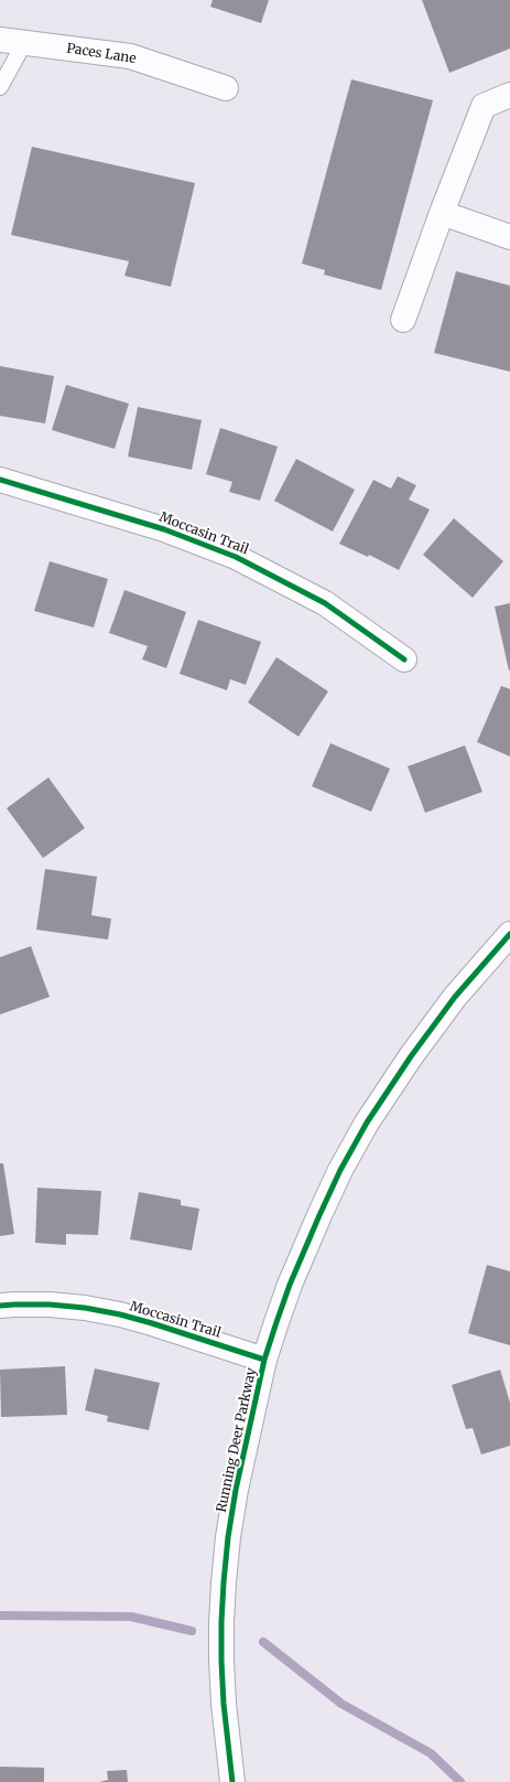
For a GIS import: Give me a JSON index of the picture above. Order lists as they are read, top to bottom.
{
  "streets": {
    "street": ["Paces Lane", "Moccasin Trail", "Running Deer Parkway"]
  },
  "crossings": [
    ["Moccasin Trail", "Running Deer Parkway"]
  ]
}
